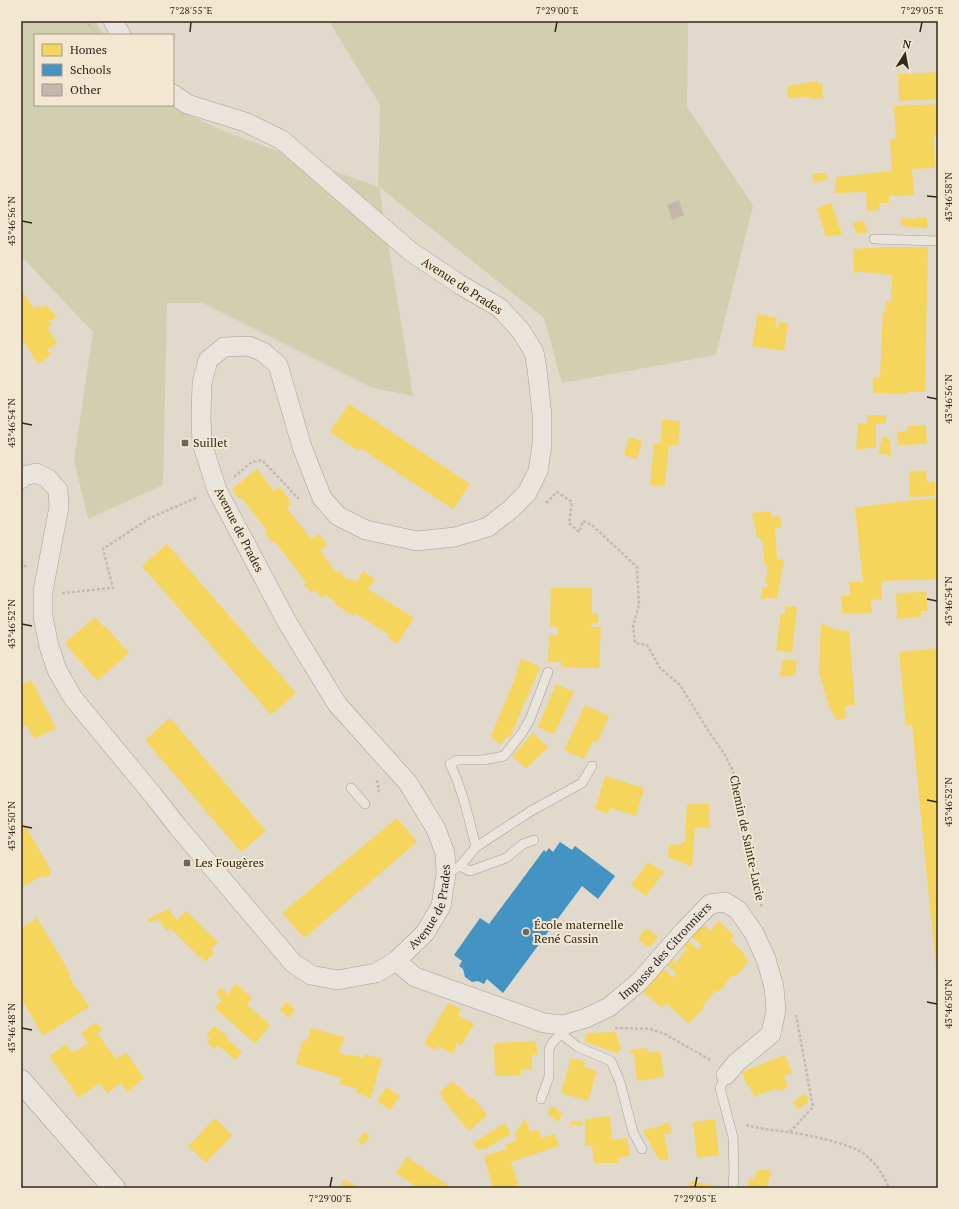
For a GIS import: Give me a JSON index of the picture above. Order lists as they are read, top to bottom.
{
  "streets": {
    "street": ["Avenue de Prades", "Impasse des Citronniers"],
    "path": ["Chemin de Sainte-Lucie"]
  },
  "crossings": [
    ["Avenue de Prades", "Impasse des Citronniers"]
  ],
  "places": {
    "transit": ["Suillet", "Les Fougères"],
    "other": ["École maternelle René Cassin"]
  },
  "legend": ["Homes", "Schools", "Other"],
  "north": "top",
  "coordinates": [
    "7°28'55\"E",
    "7°29'00\"E",
    "7°29'05\"E",
    "43°46'58\"N",
    "43°46'56\"N",
    "43°46'54\"N",
    "43°46'52\"N",
    "43°46'50\"N",
    "43°46'48\"N"
  ]
}
